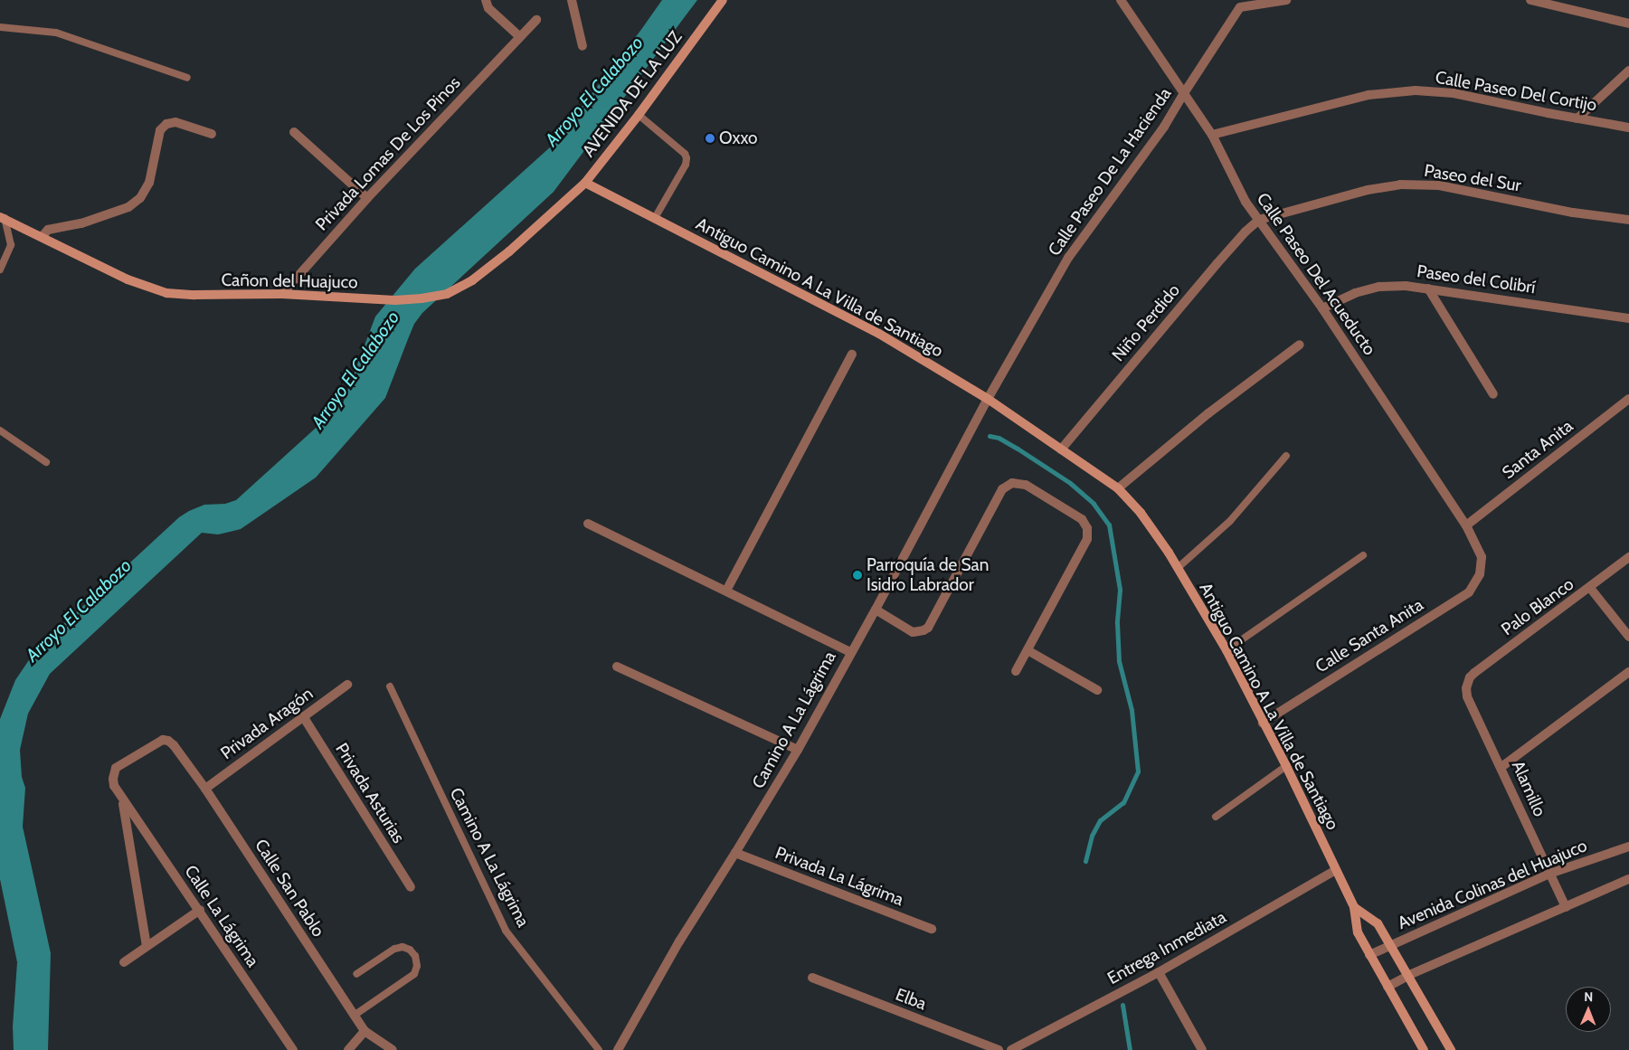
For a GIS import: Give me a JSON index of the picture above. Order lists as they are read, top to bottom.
{
  "streets": {
    "street": [
      "Calle Paseo Del Cortijo",
      "AVENIDA DE LA LUZ",
      "Privada Lomas De Los Pinos",
      "Calle Paseo De La Hacienda",
      "Paseo del Sur",
      "Calle Paseo Del Acueducto",
      "Paseo del Colibrí",
      "Cañon del Huajuco",
      "Antiguo Camino A La Villa de Santiago",
      "Niño Perdido",
      "Santa Anita",
      "Palo Blanco",
      "Calle Santa Anita",
      "Camino A La Lágrima",
      "Privada Aragón",
      "Alamillo",
      "Privada Asturias",
      "Privada La Lágrima",
      "Avenida Colinas del Huajuco",
      "Calle San Pablo",
      "Calle La Lágrima",
      "Entrega Inmediata",
      "Elba"
    ]
  },
  "crossings": [
    ["Calle Paseo Del Cortijo", "Calle Paseo Del Acueducto"],
    ["AVENIDA DE LA LUZ", "Cañon del Huajuco"],
    ["AVENIDA DE LA LUZ", "Antiguo Camino A La Villa de Santiago"],
    ["Privada Lomas De Los Pinos", "Cañon del Huajuco"],
    ["Calle Paseo De La Hacienda", "Calle Paseo Del Acueducto"],
    ["Calle Paseo De La Hacienda", "Antiguo Camino A La Villa de Santiago"],
    ["Calle Paseo De La Hacienda", "Camino A La Lágrima"],
    ["Paseo del Sur", "Calle Paseo Del Acueducto"],
    ["Paseo del Sur", "Niño Perdido"],
    ["Calle Paseo Del Acueducto", "Paseo del Colibrí"],
    ["Calle Paseo Del Acueducto", "Niño Perdido"],
    ["Calle Paseo Del Acueducto", "Santa Anita"],
    ["Calle Paseo Del Acueducto", "Calle Santa Anita"],
    ["Antiguo Camino A La Villa de Santiago", "Niño Perdido"],
    ["Antiguo Camino A La Villa de Santiago", "Calle Santa Anita"],
    ["Antiguo Camino A La Villa de Santiago", "Camino A La Lágrima"],
    ["Antiguo Camino A La Villa de Santiago", "Avenida Colinas del Huajuco"],
    ["Antiguo Camino A La Villa de Santiago", "Entrega Inmediata"],
    ["Palo Blanco", "Alamillo"],
    ["Camino A La Lágrima", "Privada La Lágrima"],
    ["Privada Aragón", "Privada Asturias"],
    ["Privada Aragón", "Calle San Pablo"],
    ["Alamillo", "Avenida Colinas del Huajuco"],
    ["Calle San Pablo", "Calle La Lágrima"]
  ],
  "water": ["Arroyo El Calabozo"],
  "places": ["Oxxo", "Parroquía de San Isidro Labrador"],
  "north": "top"
}
